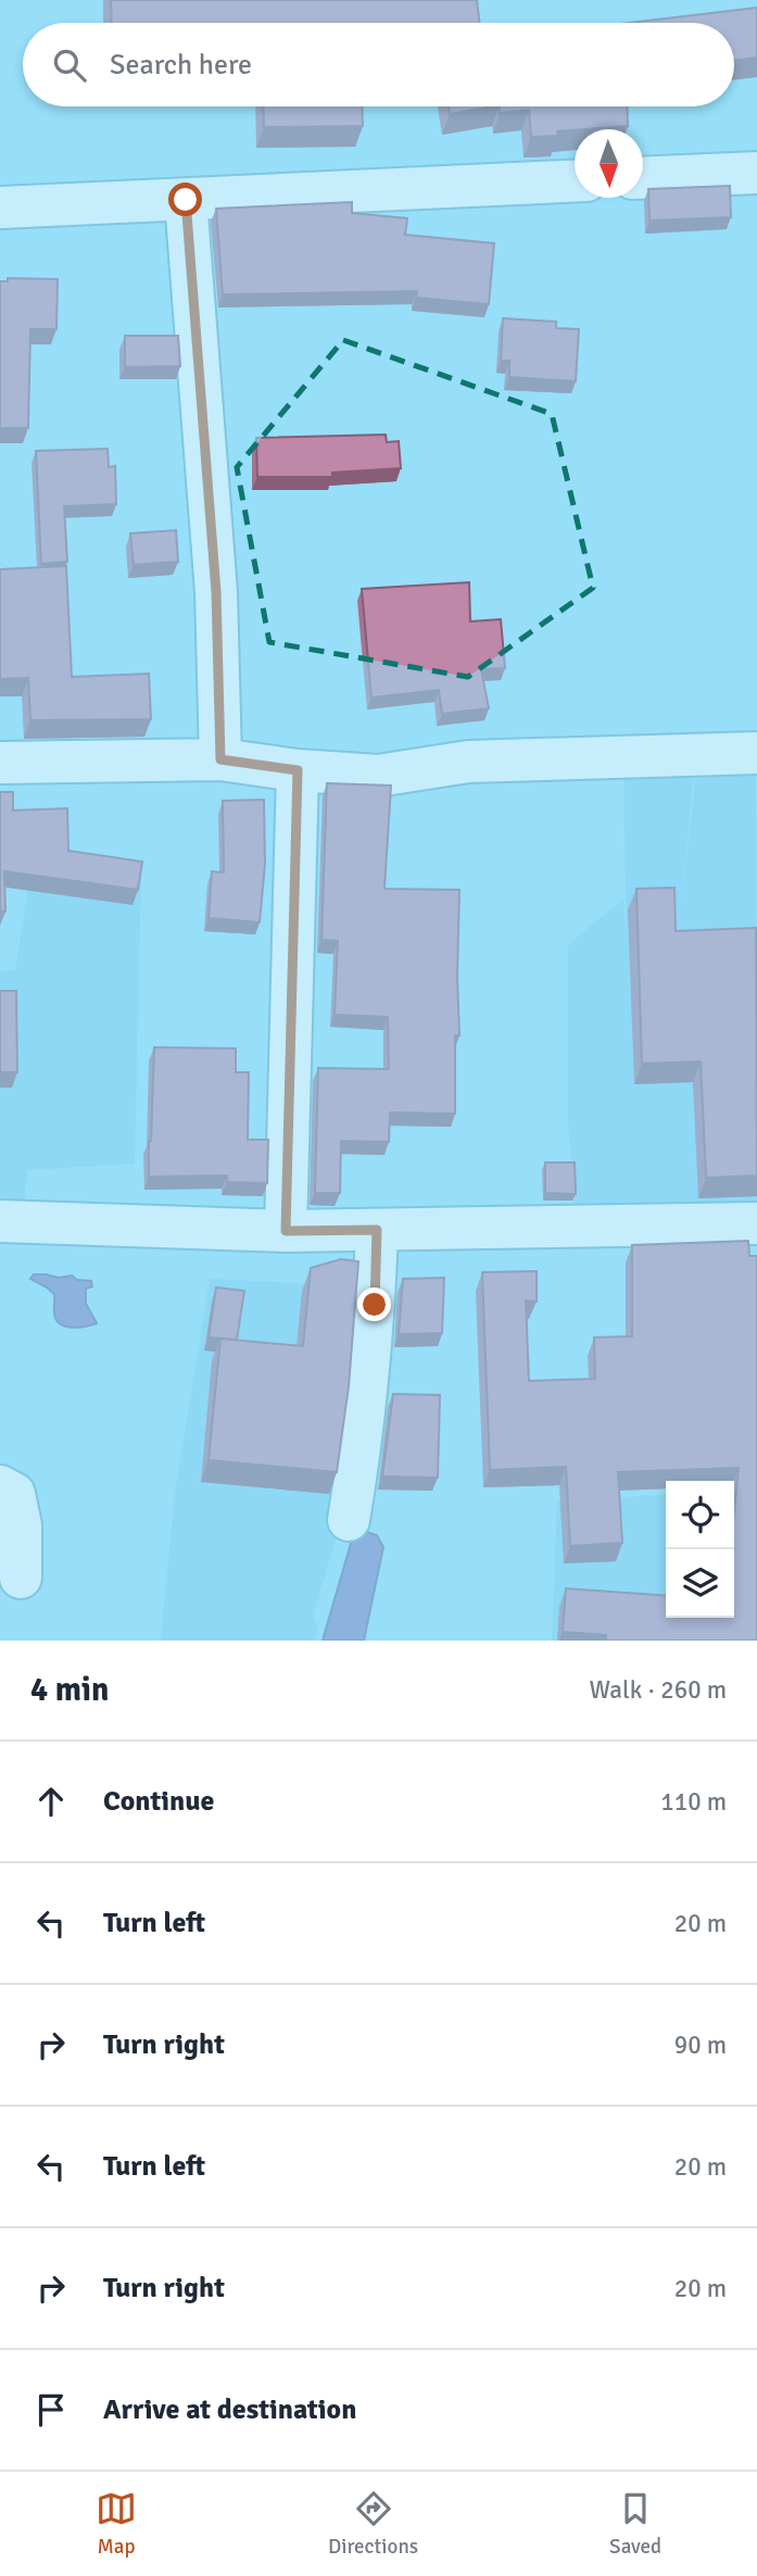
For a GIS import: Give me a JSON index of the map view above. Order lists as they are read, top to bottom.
{
  "north": "bottom",
  "page": {
    "search": "Search here",
    "heading": ["4 min", "Walk · 260 m"],
    "list": [
      ["Continue", "110 m"],
      ["Turn left", "20 m"],
      ["Turn right", "90 m"],
      ["Turn left", "20 m"],
      ["Turn right", "20 m"],
      "Arrive at destination"
    ],
    "nav": ["Map", "Directions", "Saved"]
  }
}
